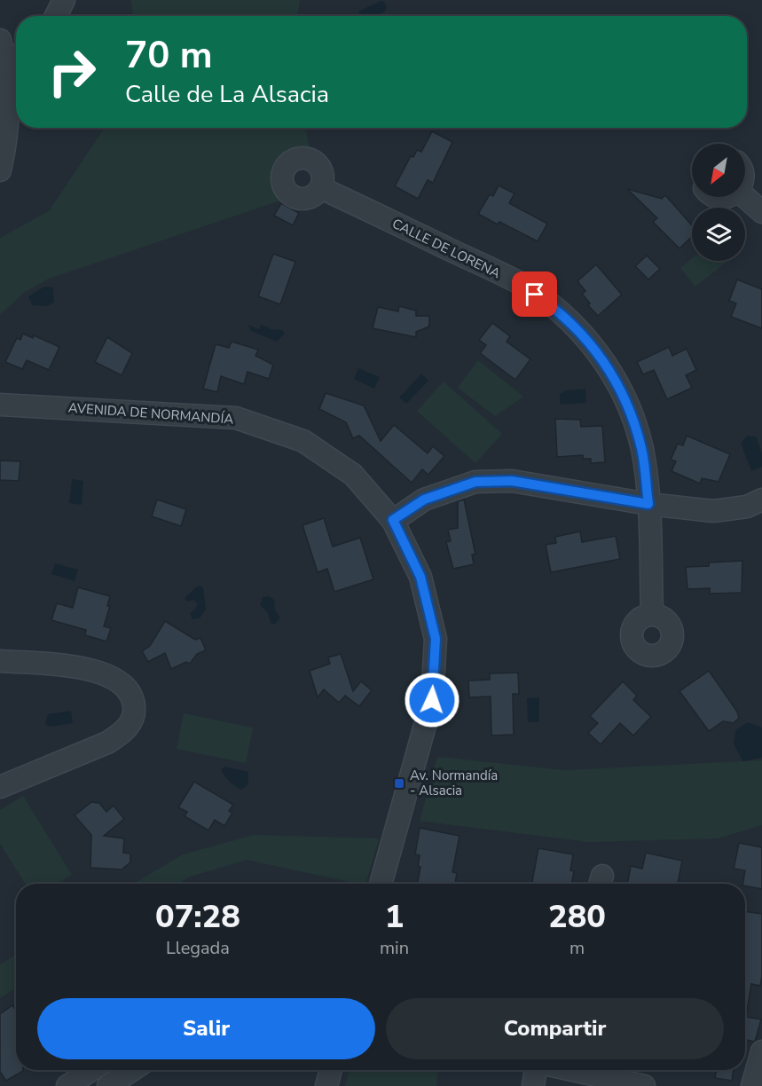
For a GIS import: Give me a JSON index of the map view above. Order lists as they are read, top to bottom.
{
  "streets": {
    "street": ["CALLE DE LORENA", "AVENIDA DE NORMANDÍA"]
  },
  "places": {
    "transit": ["Av. Normandía - Alsacia"]
  },
  "north": "bottom left",
  "page": {
    "turn": ["70 m", "Calle de La Alsacia"],
    "eta": [
      "07:28",
      "Llegada",
      "1",
      "min",
      "280",
      "m"
    ],
    "buttons": ["Salir", "Compartir"]
  }
}
